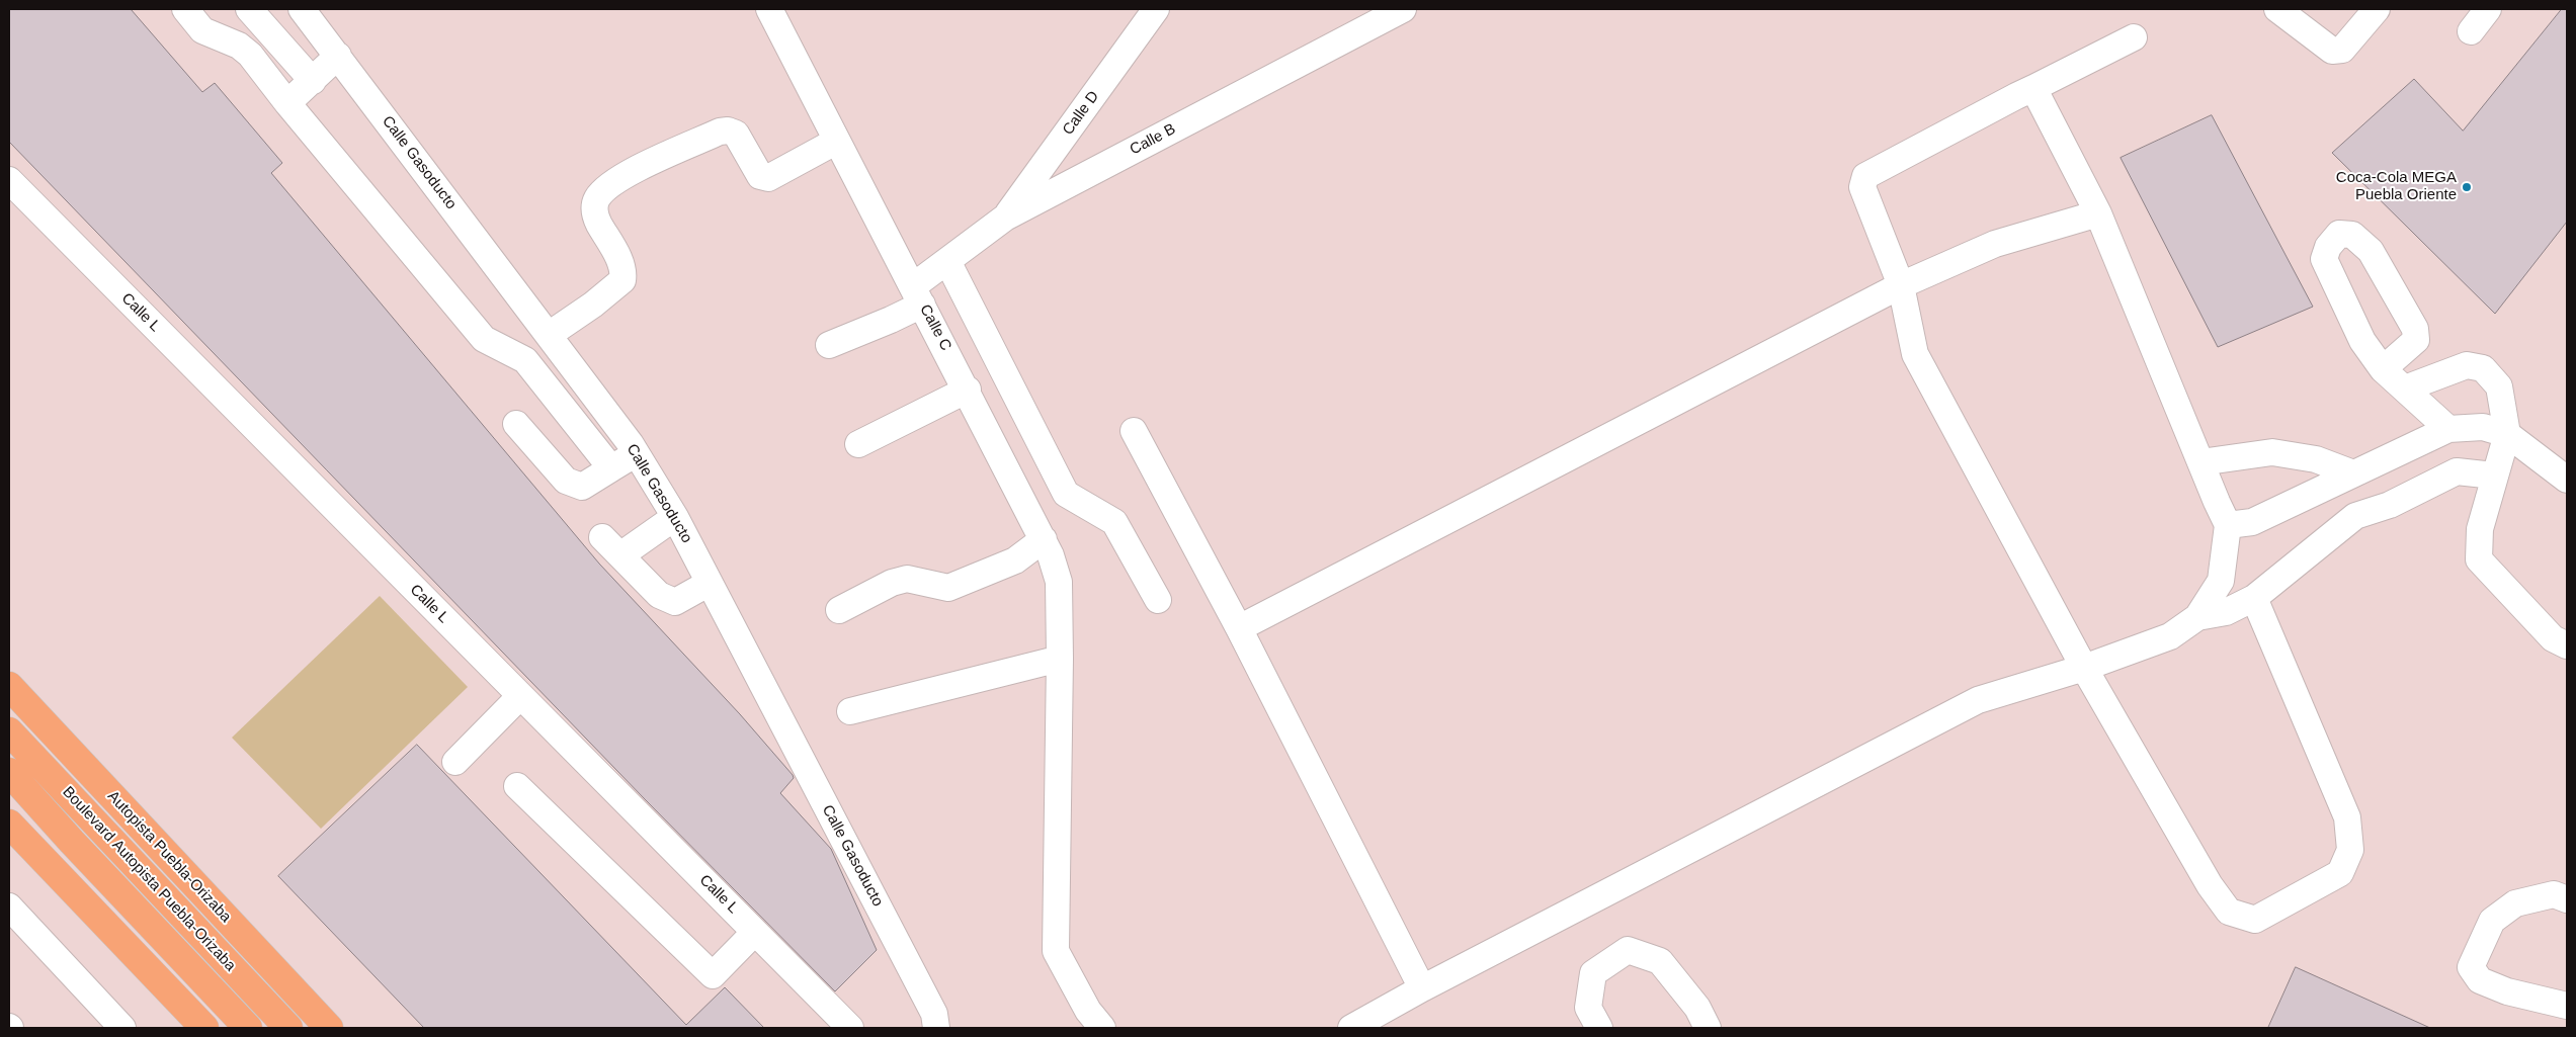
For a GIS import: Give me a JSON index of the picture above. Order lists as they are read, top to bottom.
{
  "streets": {
    "highway": ["Autopista Puebla-Orizaba", "Boulevard Autopista Puebla-Orizaba"],
    "street": [
      "Calle D",
      "Calle B",
      "Calle Gasoducto",
      "Calle L",
      "Calle C"
    ]
  },
  "crossings": [
    ["Calle D", "Calle B"],
    ["Calle B", "Calle C"]
  ],
  "places": ["Coca-Cola MEGA Puebla Oriente"]
}
